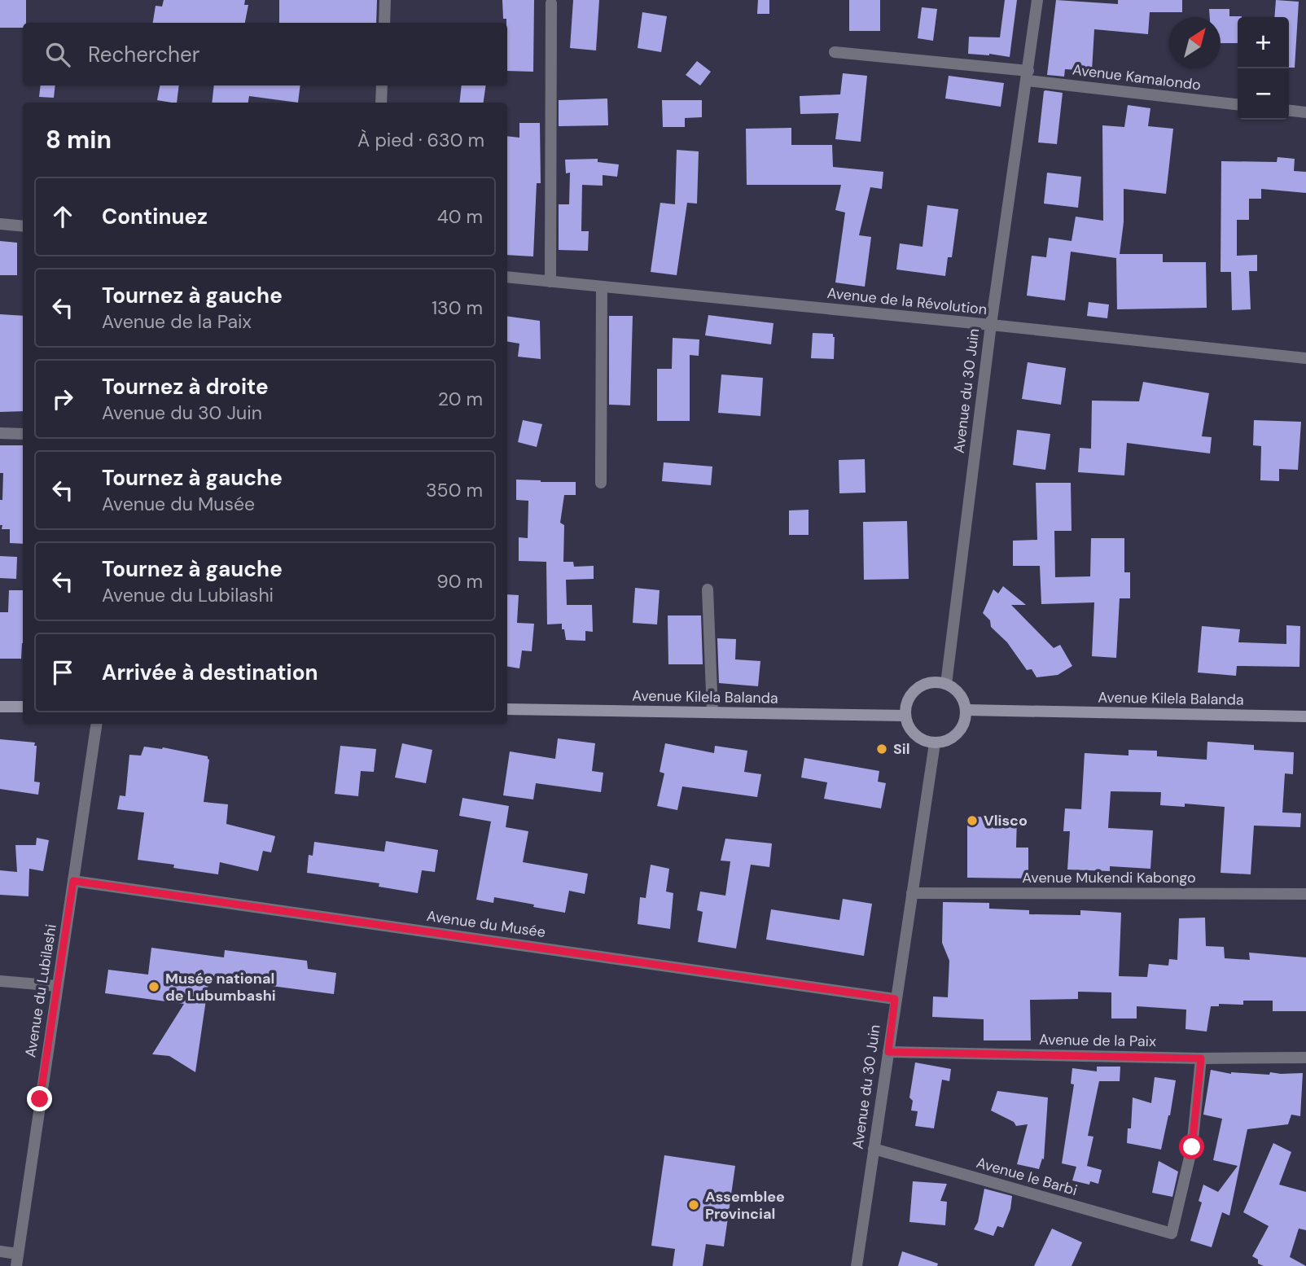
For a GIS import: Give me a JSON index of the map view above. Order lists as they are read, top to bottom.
{
  "streets": {
    "main road": ["Avenue Kilela Balanda"],
    "street": [
      "Avenue Kamalondo",
      "Avenue de la Révolution",
      "Avenue du 30 Juin",
      "Avenue Mukendi Kabongo",
      "Avenue du Musée",
      "Avenue du Lubilashi",
      "Avenue de la Paix",
      "Avenue le Barbi"
    ]
  },
  "crossings": [
    ["Avenue Kamalondo", "Avenue du 30 Juin"],
    ["Avenue de la Révolution", "Avenue du 30 Juin"],
    ["Avenue du 30 Juin", "Avenue Kilela Balanda"],
    ["Avenue du 30 Juin", "Avenue Mukendi Kabongo"],
    ["Avenue du 30 Juin", "Avenue du Musée"],
    ["Avenue du 30 Juin", "Avenue de la Paix"],
    ["Avenue du 30 Juin", "Avenue le Barbi"],
    ["Avenue du Musée", "Avenue du Lubilashi"],
    ["Avenue de la Paix", "Avenue le Barbi"]
  ],
  "places": [
    "Sil",
    "Vlisco",
    "Musée national de Lubumbashi",
    "Assemblee Provincial"
  ],
  "north": "top right",
  "page": {
    "map_buttons": ["+", "−"],
    "search": "Rechercher",
    "heading": ["8 min", "À pied · 630 m"],
    "list": [
      ["Continuez", "40 m"],
      ["Tournez à gauche", "Avenue de la Paix", "130 m"],
      ["Tournez à droite", "Avenue du 30 Juin", "20 m"],
      ["Tournez à gauche", "Avenue du Musée", "350 m"],
      ["Tournez à gauche", "Avenue du Lubilashi", "90 m"],
      "Arrivée à destination"
    ]
  }
}
